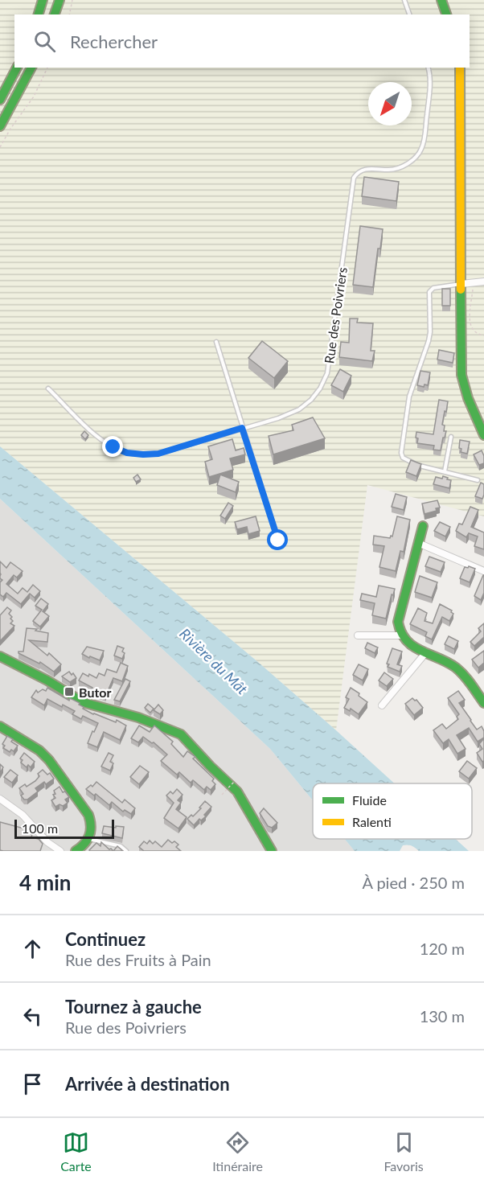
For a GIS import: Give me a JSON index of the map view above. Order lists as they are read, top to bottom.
{
  "streets": {
    "lane": ["Rue des Poivriers"]
  },
  "water": ["Rivière du Mât"],
  "places": {
    "transit": ["Butor"]
  },
  "legend": ["Fluide", "Ralenti"],
  "scale_bar": "100 m",
  "north": "bottom left",
  "page": {
    "search": "Rechercher",
    "scale": "100 m",
    "heading": ["4 min", "À pied · 250 m"],
    "list": [
      ["Continuez", "Rue des Fruits à Pain", "120 m"],
      ["Tournez à gauche", "Rue des Poivriers", "130 m"],
      "Arrivée à destination"
    ],
    "nav": ["Carte", "Itinéraire", "Favoris"]
  }
}
